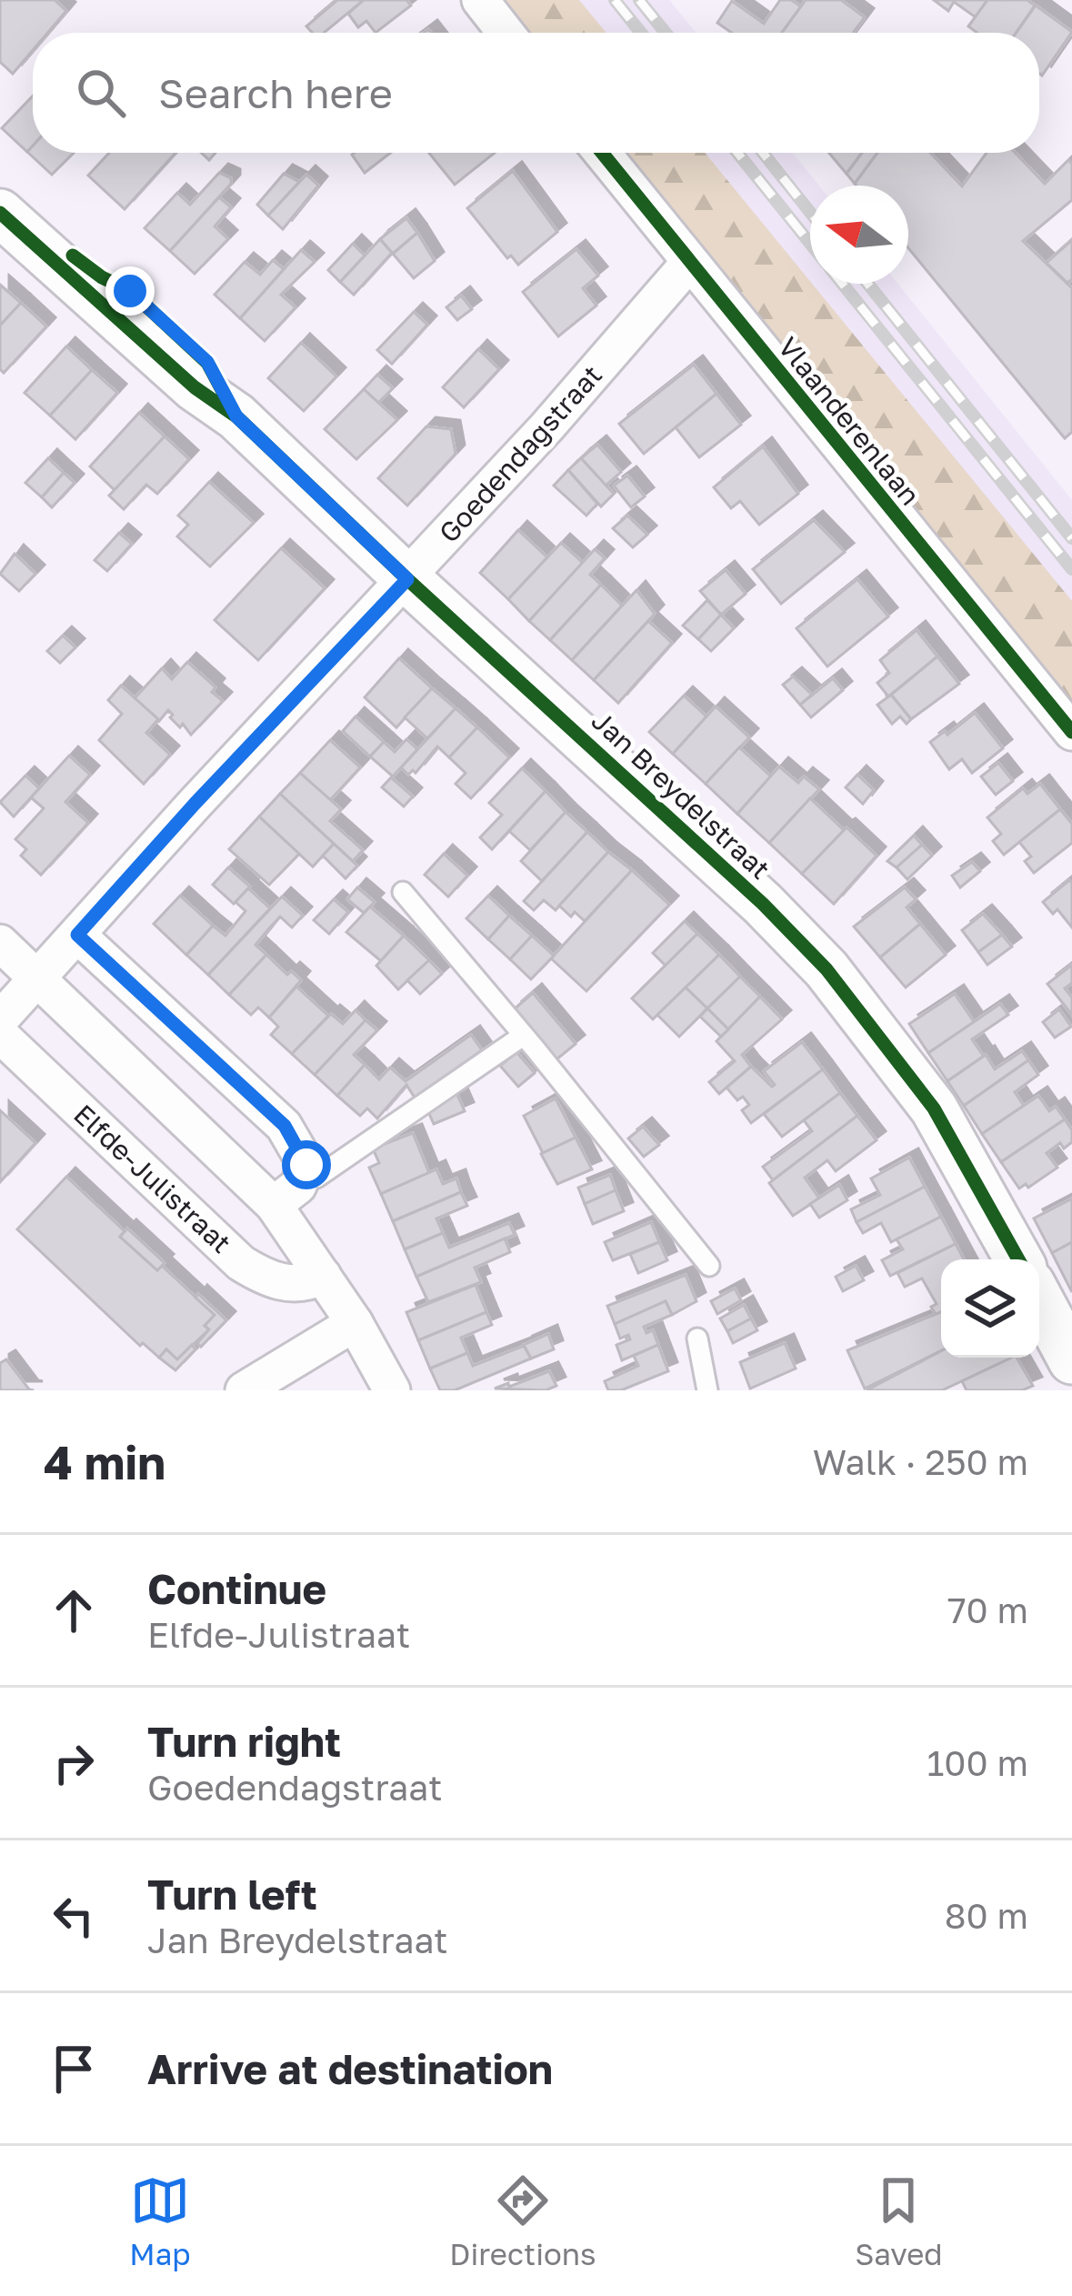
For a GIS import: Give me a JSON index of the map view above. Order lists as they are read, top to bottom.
{
  "streets": {
    "street": [
      "Vlaanderenlaan",
      "Goedendagstraat",
      "Jan Breydelstraat",
      "Elfde-Julistraat"
    ]
  },
  "crossings": [
    ["Vlaanderenlaan", "Goedendagstraat"],
    ["Goedendagstraat", "Jan Breydelstraat"]
  ],
  "north": "left",
  "page": {
    "search": "Search here",
    "heading": ["4 min", "Walk · 250 m"],
    "list": [
      ["Continue", "Elfde-Julistraat", "70 m"],
      ["Turn right", "Goedendagstraat", "100 m"],
      ["Turn left", "Jan Breydelstraat", "80 m"],
      "Arrive at destination"
    ],
    "nav": ["Map", "Directions", "Saved"]
  }
}
